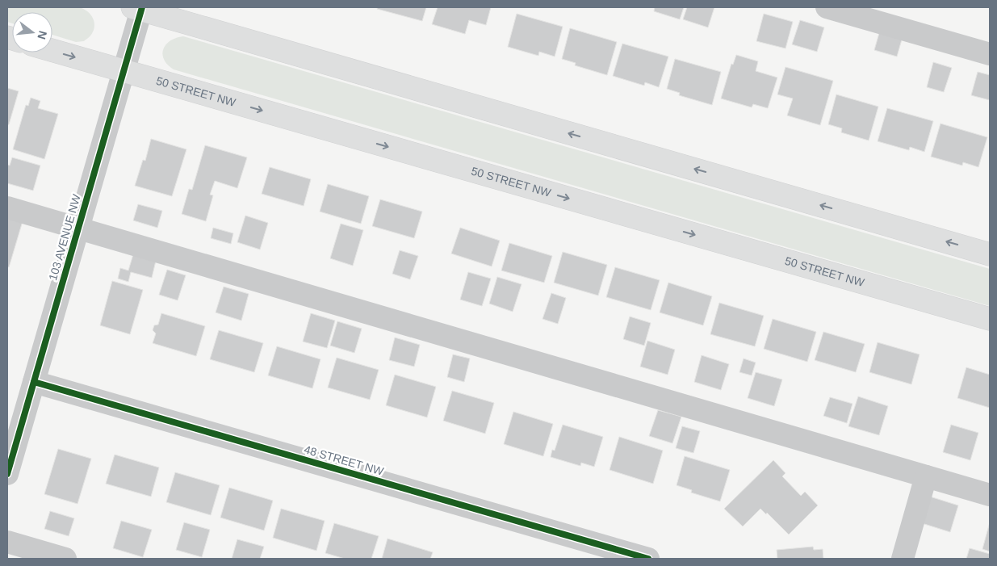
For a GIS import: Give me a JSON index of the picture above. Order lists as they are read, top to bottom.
{
  "streets": {
    "main road": ["50 STREET NW"],
    "street": ["103 AVENUE NW", "48 STREET NW"]
  },
  "crossings": [
    ["50 STREET NW", "103 AVENUE NW"],
    ["103 AVENUE NW", "48 STREET NW"]
  ],
  "north": "right"
}
